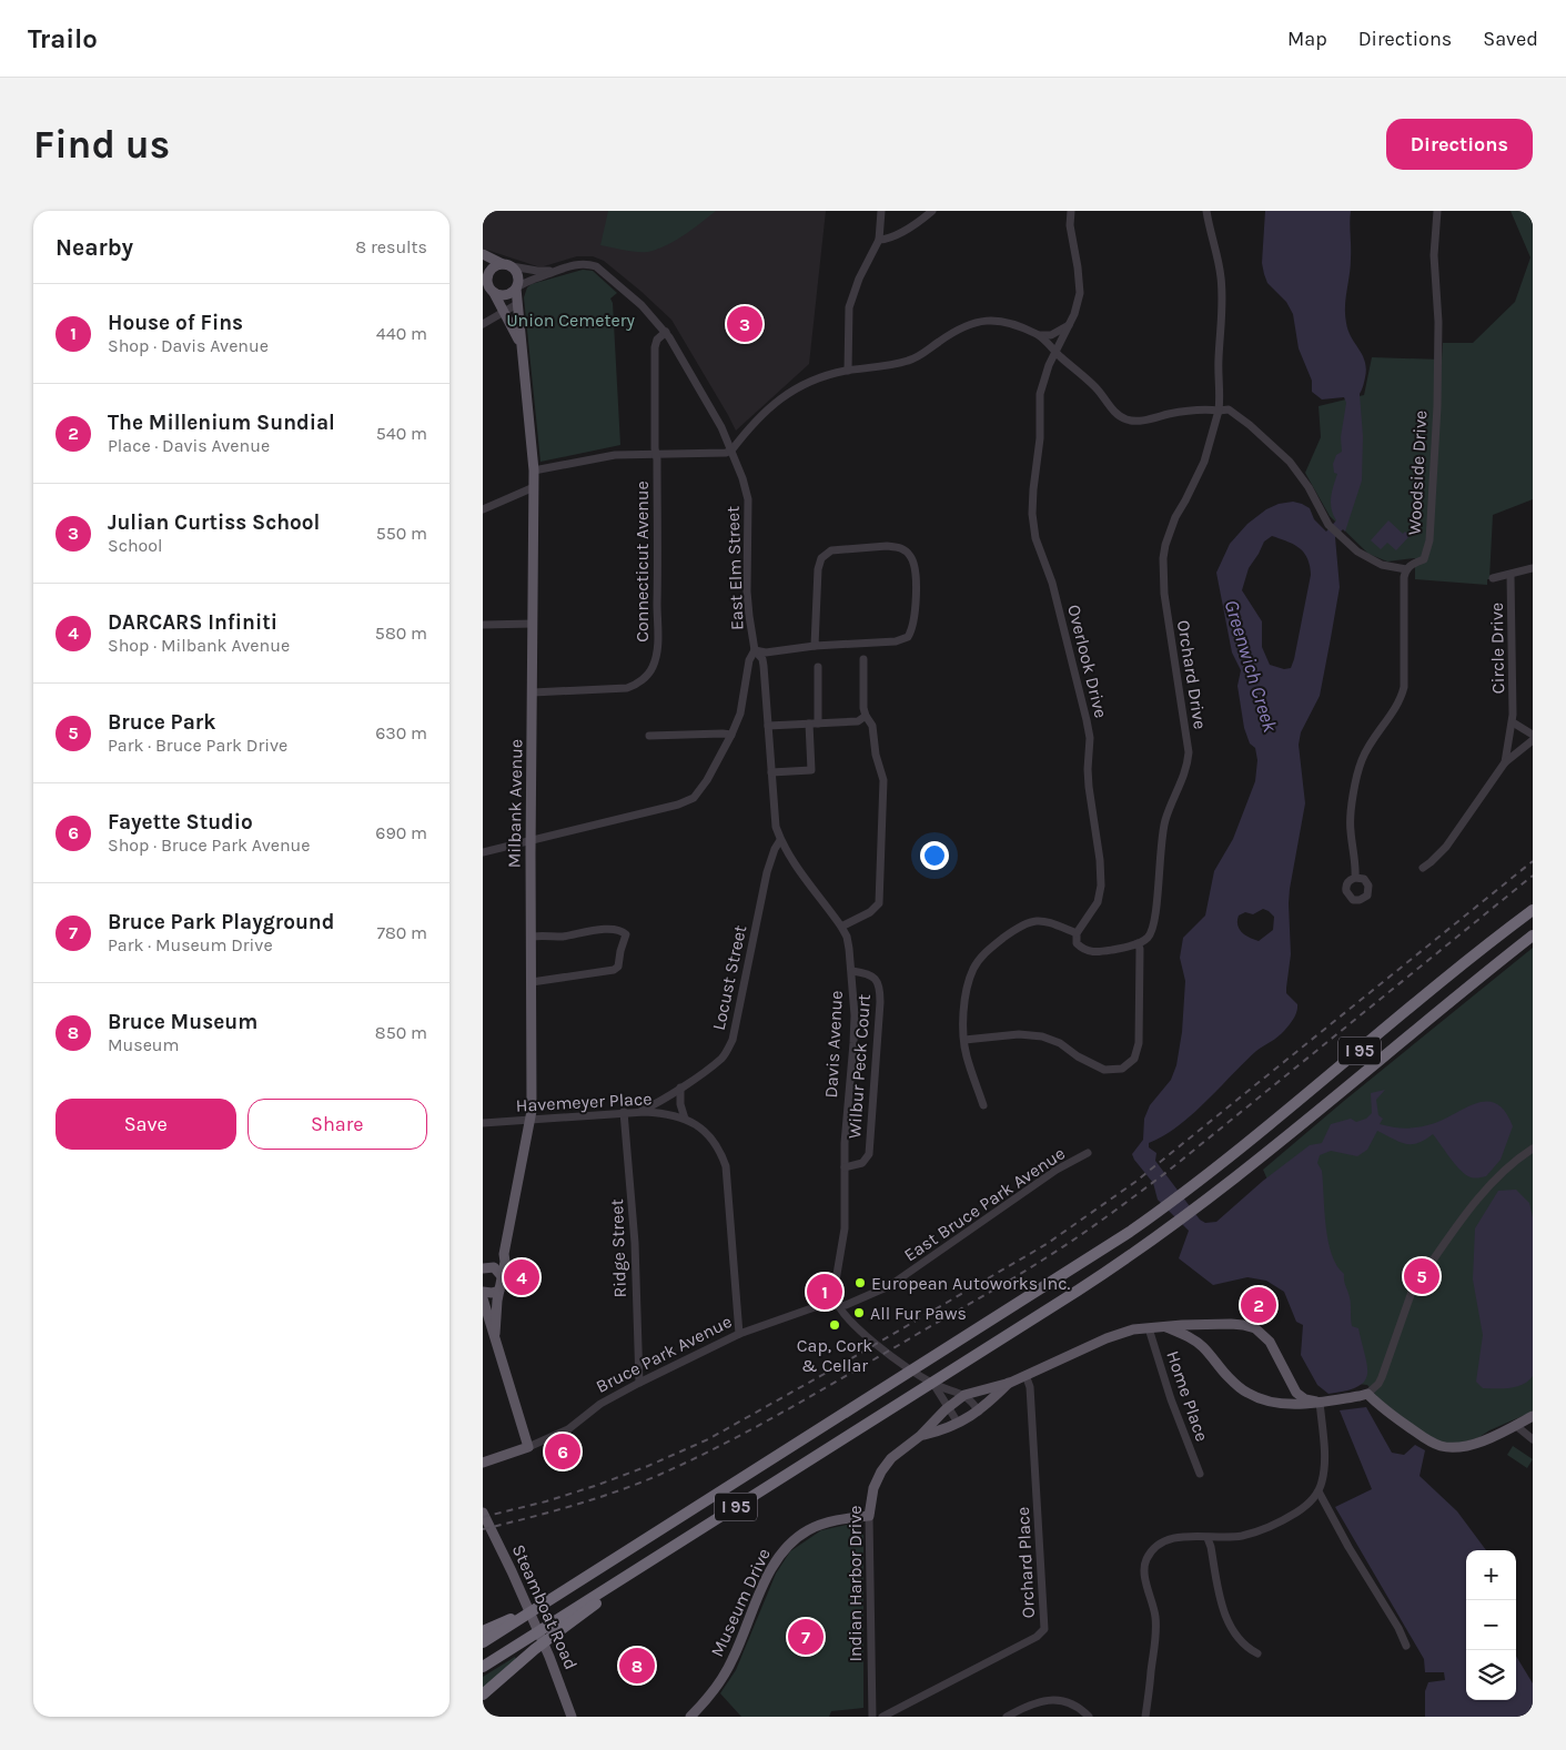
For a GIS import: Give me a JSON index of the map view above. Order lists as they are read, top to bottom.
{
  "streets": {
    "highway": ["I 95"],
    "main road": [
      "Milbank Avenue",
      "Bruce Park Avenue",
      "Indian Harbor Drive",
      "Museum Drive",
      "Steamboat Road"
    ],
    "street": [
      "Woodside Drive",
      "Connecticut Avenue",
      "East Elm Street",
      "Circle Drive",
      "Overlook Drive",
      "Orchard Drive",
      "Locust Street",
      "Davis Avenue",
      "Wilbur Peck Court",
      "Havemeyer Place",
      "East Bruce Park Avenue",
      "Ridge Street",
      "Home Place",
      "Orchard Place"
    ]
  },
  "crossings": [
    ["Connecticut Avenue", "East Elm Street"],
    ["Connecticut Avenue", "Milbank Avenue"],
    ["East Elm Street", "Milbank Avenue"],
    ["East Elm Street", "Davis Avenue"],
    ["Milbank Avenue", "Havemeyer Place"],
    ["Locust Street", "Davis Avenue"],
    ["Locust Street", "Havemeyer Place"],
    ["Davis Avenue", "Wilbur Peck Court"],
    ["Davis Avenue", "East Bruce Park Avenue"],
    ["Davis Avenue", "Bruce Park Avenue"],
    ["Havemeyer Place", "Ridge Street"],
    ["Havemeyer Place", "Bruce Park Avenue"],
    ["East Bruce Park Avenue", "Bruce Park Avenue"],
    ["Ridge Street", "Bruce Park Avenue"],
    ["Indian Harbor Drive", "Museum Drive"]
  ],
  "water": ["Greenwich Creek"],
  "parks": ["Union Cemetery"],
  "places": ["European Autoworks Inc.", "All Fur Paws", "Cap, Cork & Cellar"],
  "page": {
    "header": "Trailo",
    "nav": ["Map", "Directions", "Saved"],
    "buttons": [
      "Directions",
      ["Save", "Share"]
    ],
    "title": "Find us",
    "heading": ["Nearby", "8 results"],
    "list": [
      {
        "mark": "1",
        "name": "House of Fins",
        "note": "Shop · Davis Avenue",
        "value": "440 m"
      },
      {
        "mark": "2",
        "name": "The Millenium Sundial",
        "note": "Place · Davis Avenue",
        "value": "540 m"
      },
      {
        "mark": "3",
        "name": "Julian Curtiss School",
        "note": "School",
        "value": "550 m"
      },
      {
        "mark": "4",
        "name": "DARCARS Infiniti",
        "note": "Shop · Milbank Avenue",
        "value": "580 m"
      },
      {
        "mark": "5",
        "name": "Bruce Park",
        "note": "Park · Bruce Park Drive",
        "value": "630 m"
      },
      {
        "mark": "6",
        "name": "Fayette Studio",
        "note": "Shop · Bruce Park Avenue",
        "value": "690 m"
      },
      {
        "mark": "7",
        "name": "Bruce Park Playground",
        "note": "Park · Museum Drive",
        "value": "780 m"
      },
      {
        "mark": "8",
        "name": "Bruce Museum",
        "note": "Museum",
        "value": "850 m"
      }
    ],
    "pins": [
      "3",
      "5",
      "4",
      "1",
      "2",
      "6",
      "7",
      "8"
    ],
    "map_buttons": ["+", "−"]
  }
}
